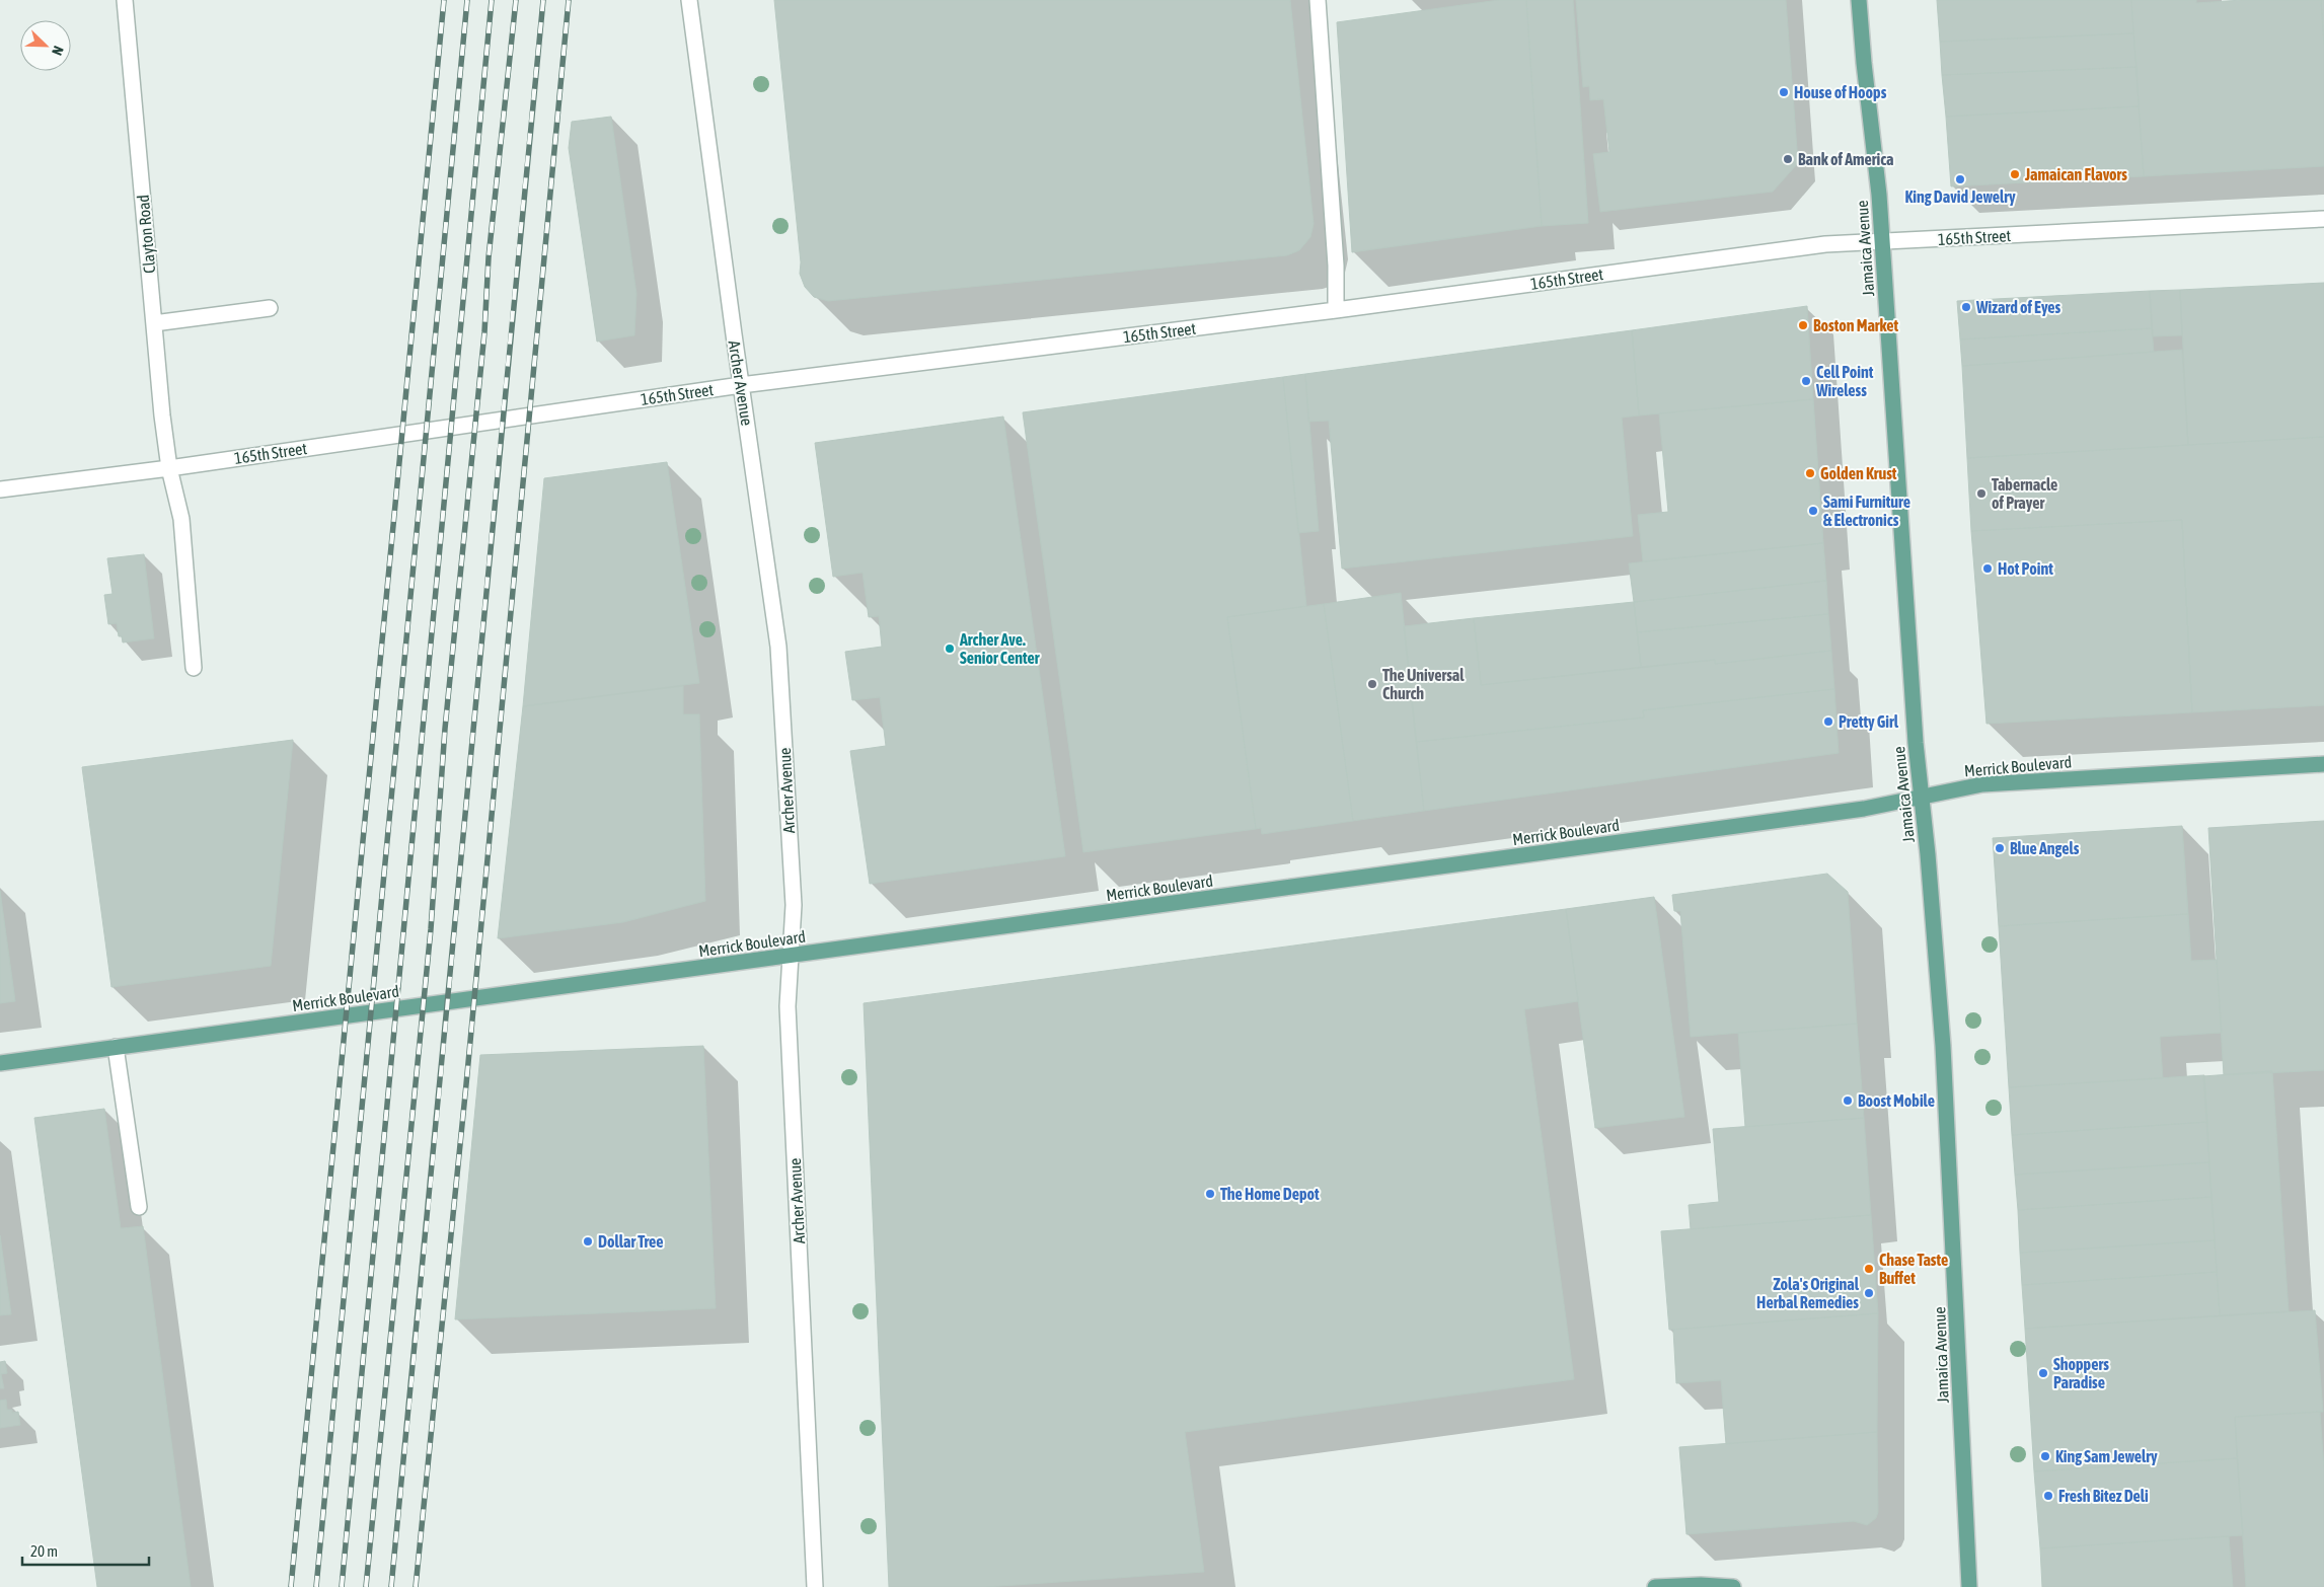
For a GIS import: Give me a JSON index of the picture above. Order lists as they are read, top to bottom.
{
  "streets": {
    "main road": ["Jamaica Avenue", "Merrick Boulevard"],
    "street": ["Clayton Road", "165th Street", "Archer Avenue"]
  },
  "crossings": [
    ["Clayton Road", "165th Street"],
    ["165th Street", "Jamaica Avenue"],
    ["165th Street", "Archer Avenue"],
    ["Jamaica Avenue", "Merrick Boulevard"],
    ["Archer Avenue", "Merrick Boulevard"]
  ],
  "places": [
    "House of Hoops",
    "Bank of America",
    "Jamaican Flavors",
    "King David Jewelry",
    "Wizard of Eyes",
    "Boston Market",
    "Cell Point Wireless",
    "Golden Krust",
    "Tabernacle of Prayer",
    "Sami Furniture & Electronics",
    "Hot Point",
    "Archer Ave. Senior Center",
    "The Universal Church",
    "Pretty Girl",
    "Blue Angels",
    "Boost Mobile",
    "The Home Depot",
    "Dollar Tree",
    "Chase Taste Buffet",
    "Zola's Original Herbal Remedies",
    "Shoppers Paradise",
    "King Sam Jewelry",
    "Fresh Bitez Deli"
  ],
  "scale_bar": "20 m",
  "north": "bottom right"
}
